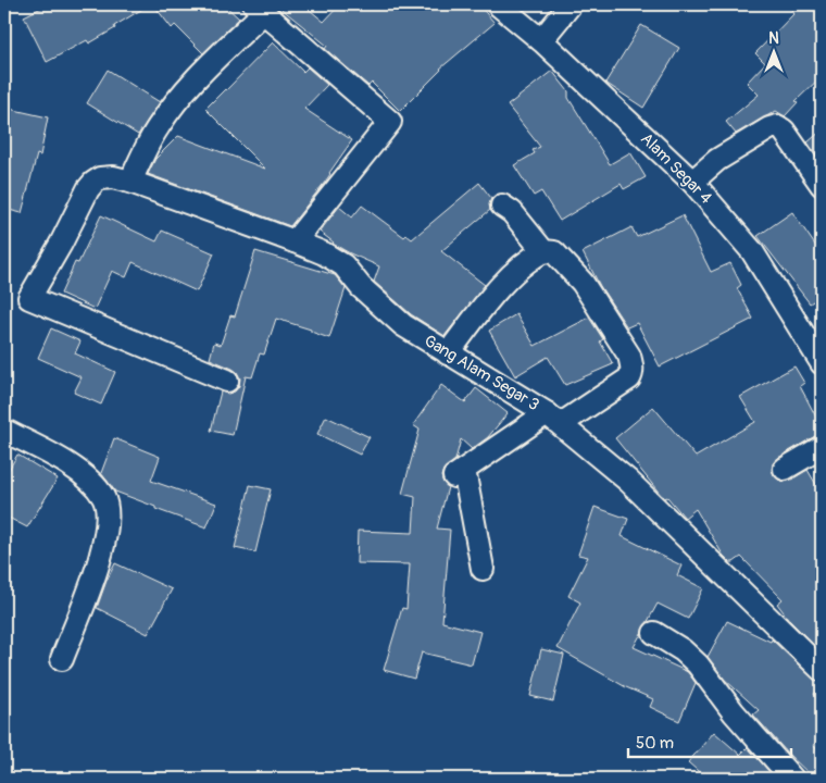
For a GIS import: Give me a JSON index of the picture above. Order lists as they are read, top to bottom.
{
  "streets": {
    "street": ["Alam Segar 4", "Gang Alam Segar 3"]
  },
  "scale_bar": "50 m",
  "north": "top"
}
